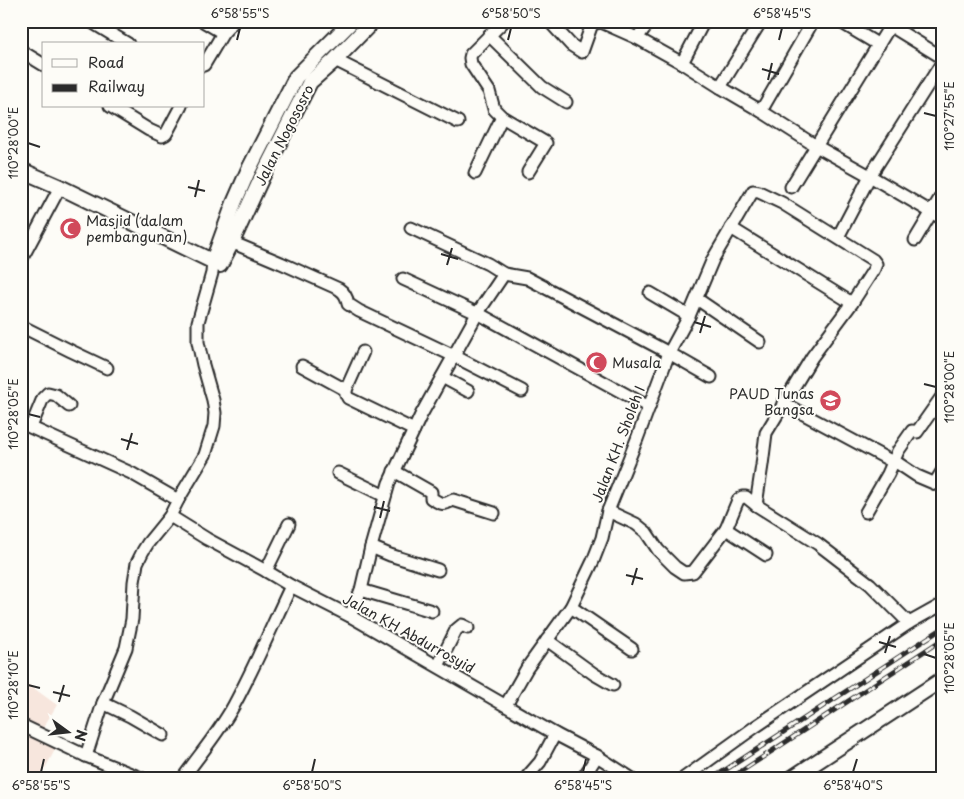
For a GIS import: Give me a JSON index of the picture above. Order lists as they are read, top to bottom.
{
  "streets": {
    "street": ["Jalan Nogososro", "Jalan KH. Sholeh I", "Jalan KH Abdurrosyid"]
  },
  "crossings": [
    ["Jalan KH. Sholeh I", "Jalan KH Abdurrosyid"]
  ],
  "places": {
    "mosque": ["Masjid (dalam pembangunan)", "Musala"],
    "school or university": ["PAUD Tunas Bangsa"]
  },
  "legend": ["Road", "Railway"],
  "north": "right",
  "coordinates": [
    "6°58'55\"S",
    "6°58'50\"S",
    "6°58'45\"S",
    "110°27'55\"E",
    "110°28'00\"E",
    "110°28'05\"E",
    "110°28'10\"E",
    "6°58'40\"S"
  ]
}
